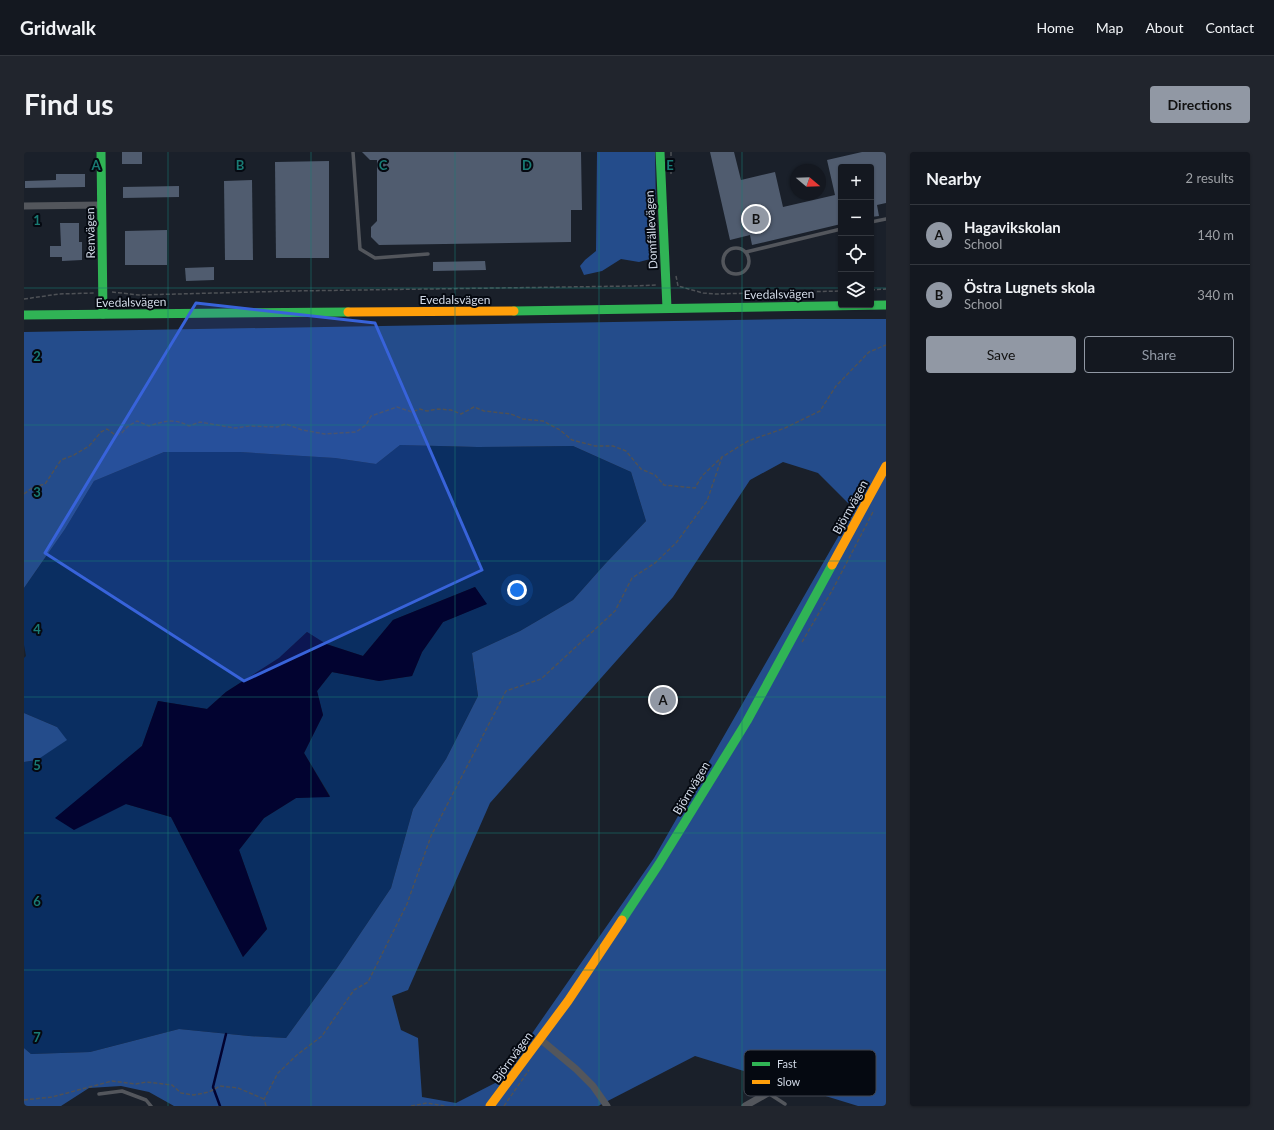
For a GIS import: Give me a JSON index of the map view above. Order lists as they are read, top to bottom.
{
  "streets": {
    "street": [
      "Domfällevägen",
      "Renvägen",
      "Evedalsvägen",
      "Björnvägen"
    ]
  },
  "crossings": [
    ["Domfällevägen", "Evedalsvägen"],
    ["Renvägen", "Evedalsvägen"]
  ],
  "legend": ["Fast", "Slow"],
  "north": "right",
  "page": {
    "header": "Gridwalk",
    "nav": [
      "Home",
      "Map",
      "About",
      "Contact"
    ],
    "buttons": [
      "Directions",
      ["Save", "Share"]
    ],
    "title": "Find us",
    "heading": ["Nearby", "2 results"],
    "map_buttons": ["+", "−"],
    "pins": ["B", "A"],
    "list": [
      {
        "mark": "A",
        "name": "Hagavikskolan",
        "note": "School",
        "value": "140 m"
      },
      {
        "mark": "B",
        "name": "Östra Lugnets skola",
        "note": "School",
        "value": "340 m"
      }
    ]
  },
  "grid": {
    "columns": [
      "A",
      "B",
      "C",
      "D",
      "E"
    ],
    "rows": [
      "1",
      "2",
      "3",
      "4",
      "5",
      "6",
      "7"
    ]
  }
}
